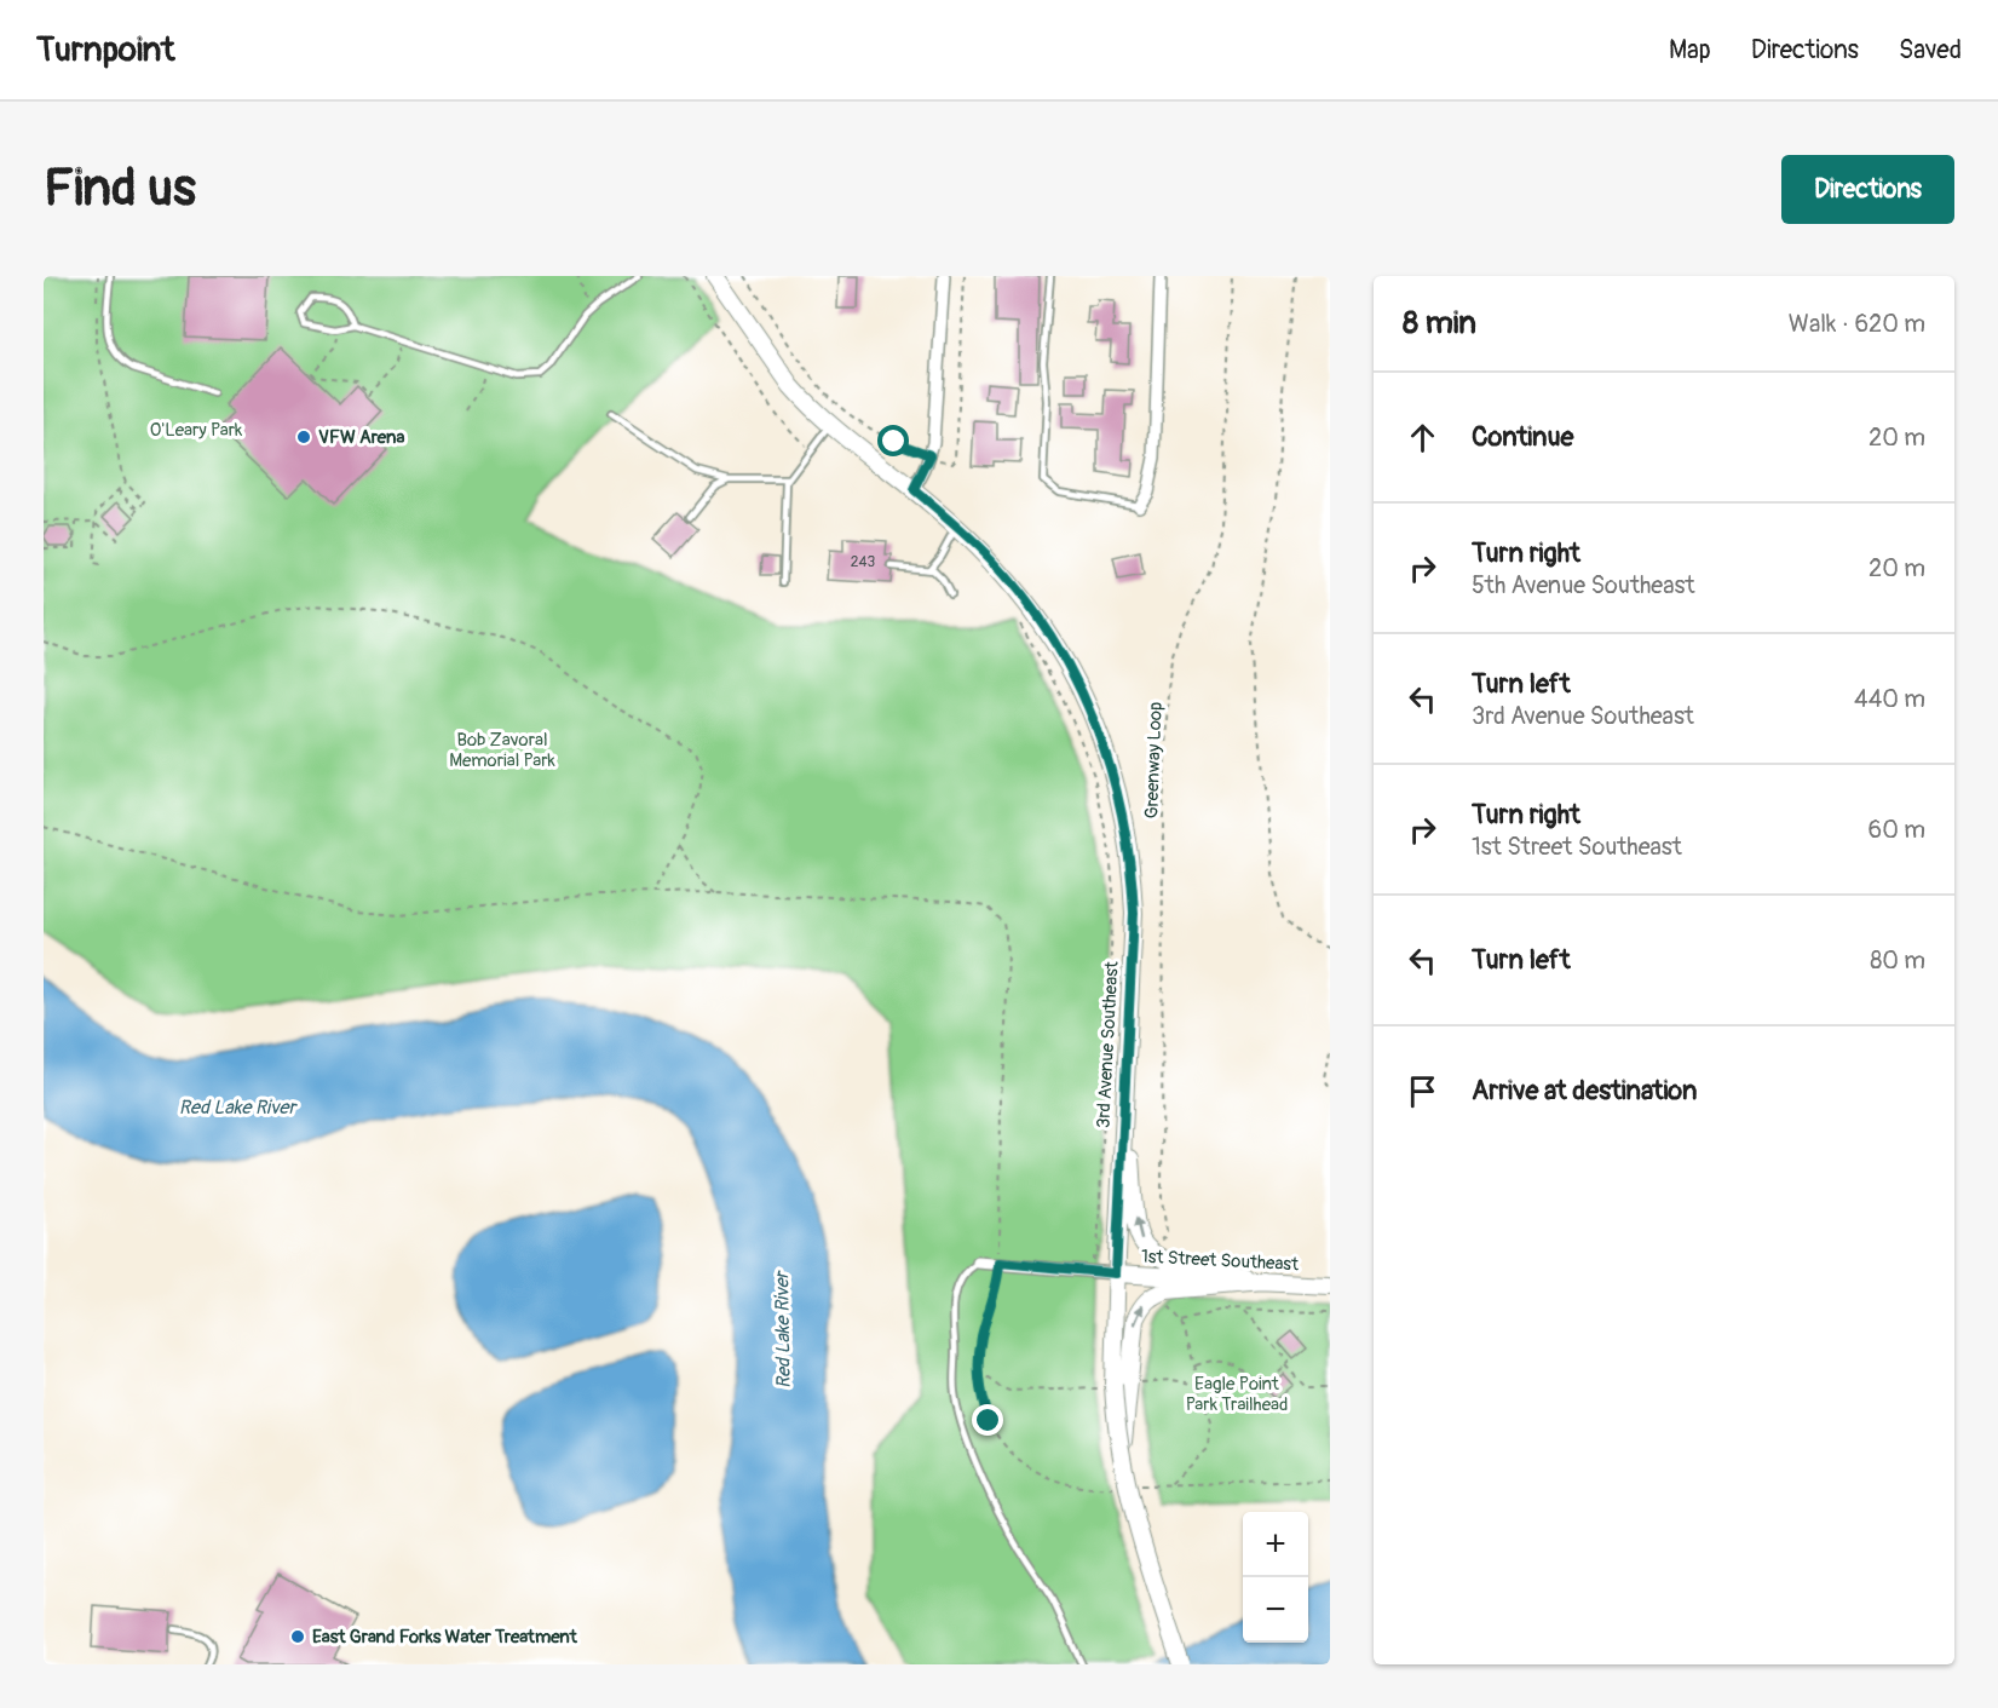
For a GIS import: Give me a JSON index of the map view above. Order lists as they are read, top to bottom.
{
  "streets": {
    "street": ["3rd Avenue Southeast", "1st Street Southeast"],
    "path": ["Greenway Loop"]
  },
  "crossings": [
    ["3rd Avenue Southeast", "1st Street Southeast"]
  ],
  "water": ["Red Lake River"],
  "parks": ["O'Leary Park", "Bob Zavoral Memorial Park", "Eagle Point Park Trailhead"],
  "places": ["VFW Arena", "East Grand Forks Water Treatment"],
  "house_numbers": ["243"],
  "page": {
    "header": "Turnpoint",
    "nav": ["Map", "Directions", "Saved"],
    "buttons": "Directions",
    "title": "Find us",
    "heading": ["8 min", "Walk · 620 m"],
    "list": [
      ["Continue", "20 m"],
      ["Turn right", "5th Avenue Southeast", "20 m"],
      ["Turn left", "3rd Avenue Southeast", "440 m"],
      ["Turn right", "1st Street Southeast", "60 m"],
      ["Turn left", "80 m"],
      "Arrive at destination"
    ],
    "map_buttons": ["+", "−"]
  }
}
